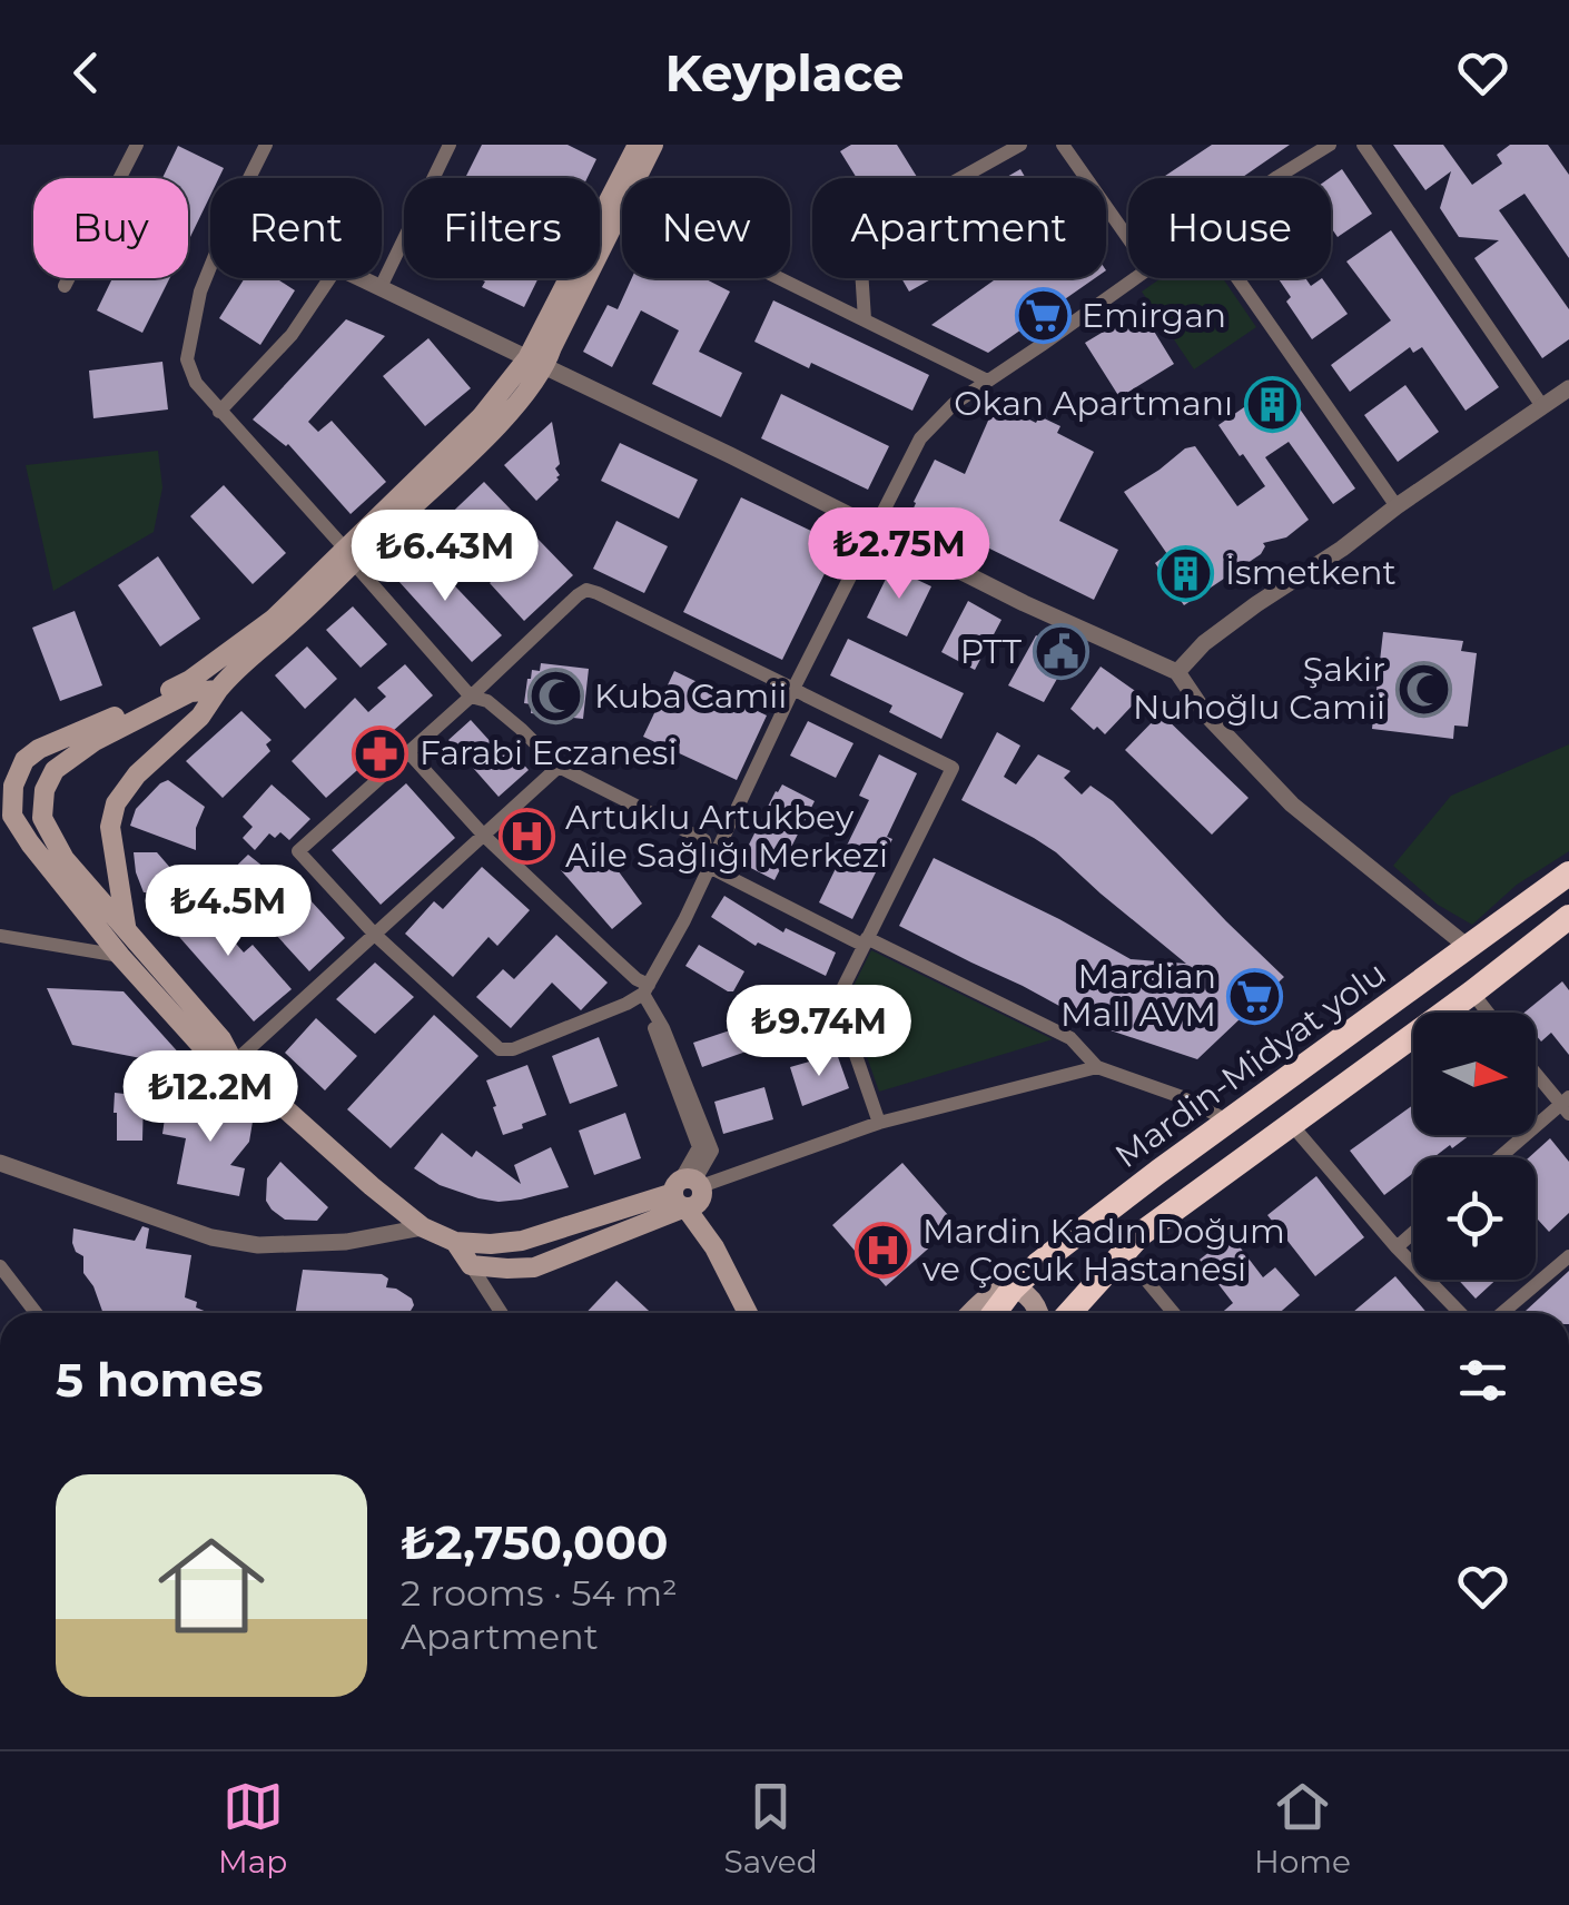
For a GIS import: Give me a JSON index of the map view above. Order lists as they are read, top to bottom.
{
  "streets": {
    "highway": ["Mardin-Midyat yolu"]
  },
  "places": {
    "supermarket": ["Emirgan", "Mardian Mall AVM"],
    "building": ["Okan Apartmanı", "İsmetkent"],
    "public building": ["PTT"],
    "mosque": ["Şakir Nuhoğlu Camii", "Kuba Camii"],
    "pharmacy": ["Farabi Eczanesi"],
    "hospital": ["Artuklu Artukbey Aile Sağlığı Merkezi", "Mardin Kadın Doğum ve Çocuk Hastanesi"]
  },
  "north": "right",
  "page": {
    "header": "Keyplace",
    "chip": [
      "Buy",
      "Rent",
      "Filters",
      "New",
      "Apartment",
      "House"
    ],
    "price": [
      "₺2.75M",
      "₺6.43M",
      "₺4.5M",
      "₺9.74M",
      "₺12.2M"
    ],
    "heading": "5 homes",
    "list": [
      {
        "name": "₺2,750,000",
        "note": "2 rooms · 54 m² · Apartment"
      }
    ],
    "tabs": ["Map", "Saved", "Home"]
  }
}
